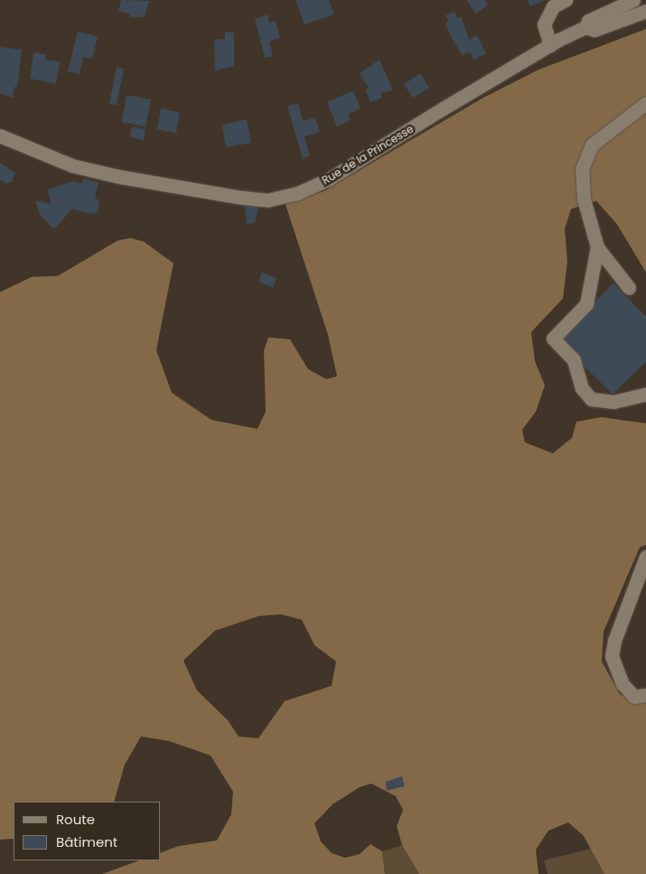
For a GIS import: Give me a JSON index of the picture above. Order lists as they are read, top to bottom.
{
  "streets": {
    "street": ["Rue de la Princesse"]
  },
  "legend": ["Route", "Bâtiment"]
}
